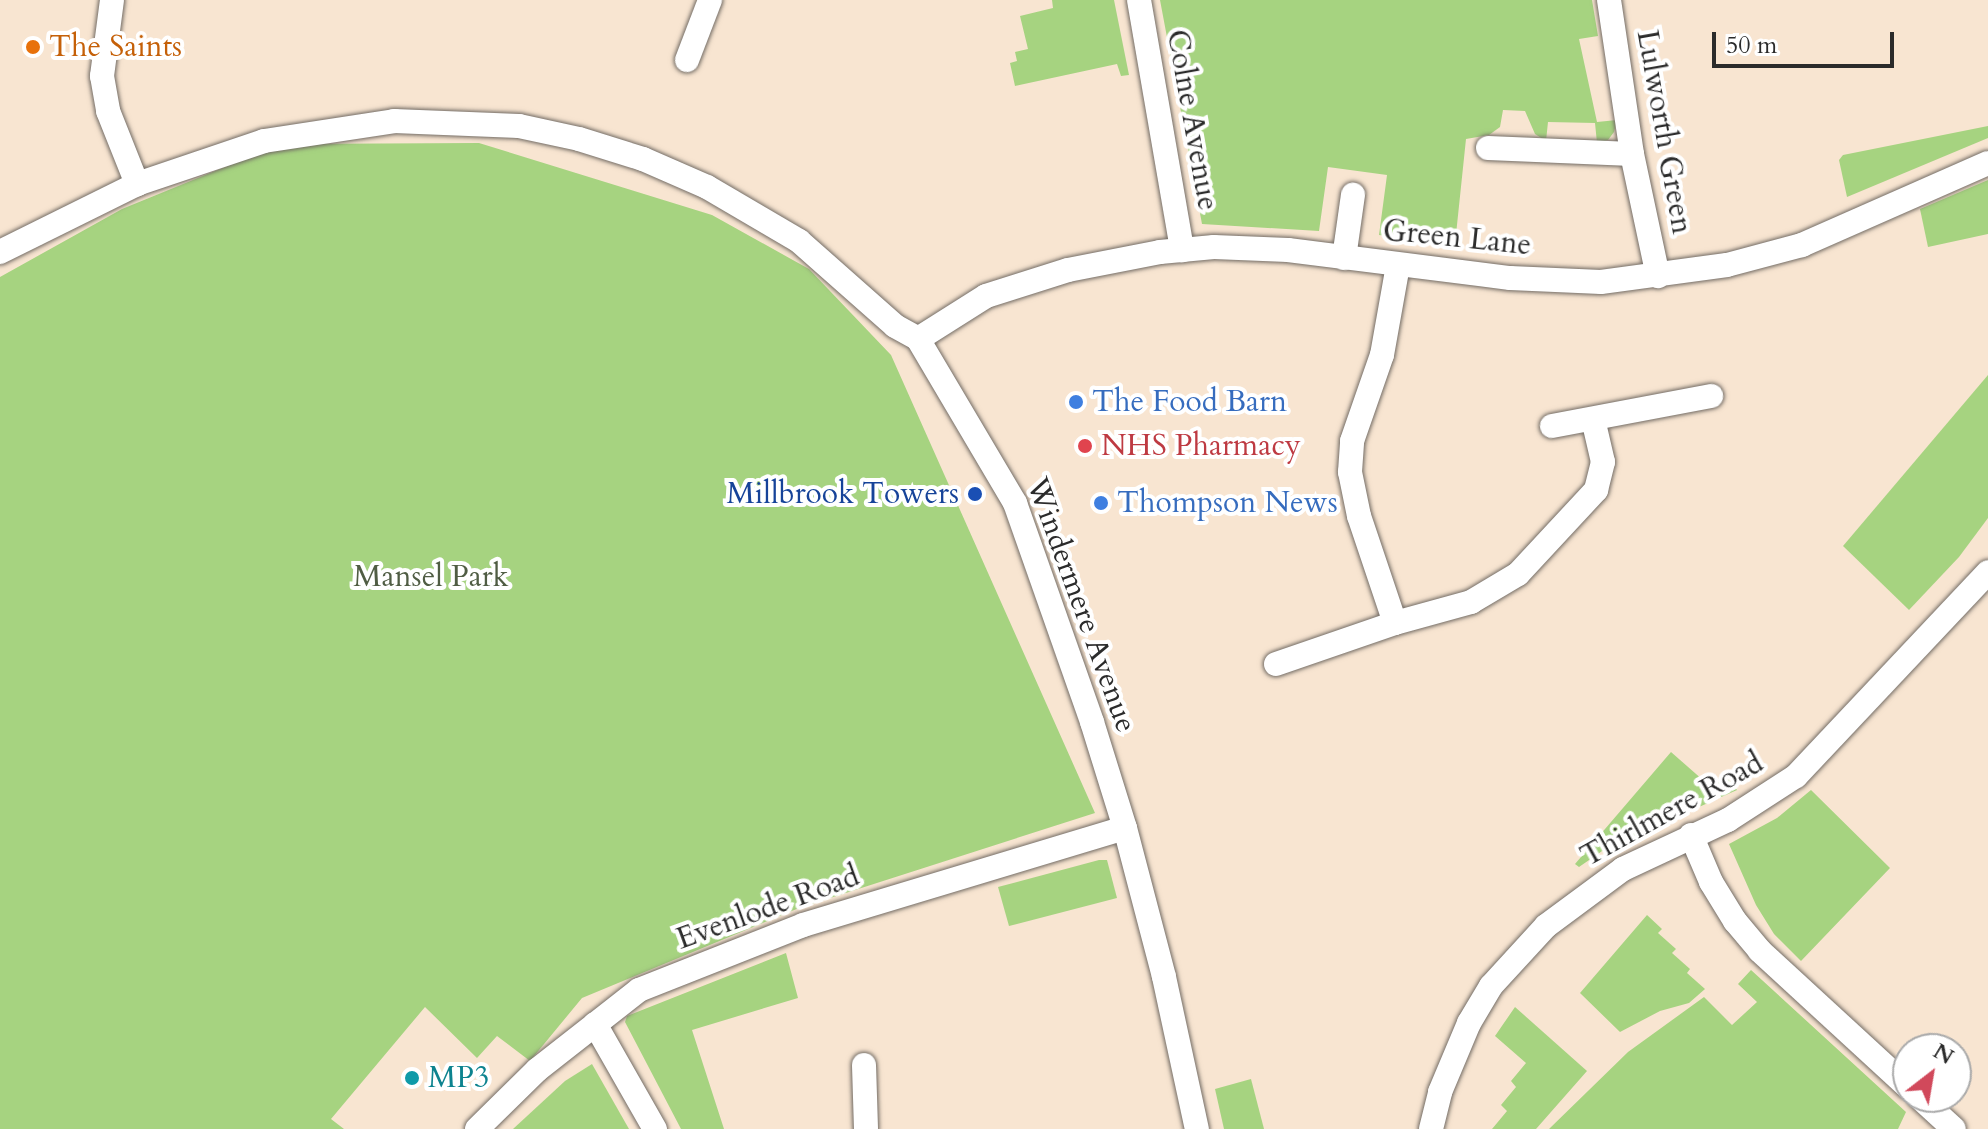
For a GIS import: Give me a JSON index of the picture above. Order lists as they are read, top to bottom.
{
  "streets": {
    "street": [
      "Colne Avenue",
      "Lulworth Green",
      "Green Lane",
      "Windermere Avenue",
      "Thirlmere Road",
      "Evenlode Road"
    ]
  },
  "crossings": [
    ["Colne Avenue", "Green Lane"],
    ["Lulworth Green", "Green Lane"],
    ["Green Lane", "Windermere Avenue"],
    ["Windermere Avenue", "Evenlode Road"]
  ],
  "parks": ["Mansel Park"],
  "places": [
    "The Saints",
    "The Food Barn",
    "NHS Pharmacy",
    "Millbrook Towers",
    "Thompson News",
    "MP3"
  ],
  "scale_bar": "50 m",
  "north": "top right"
}
